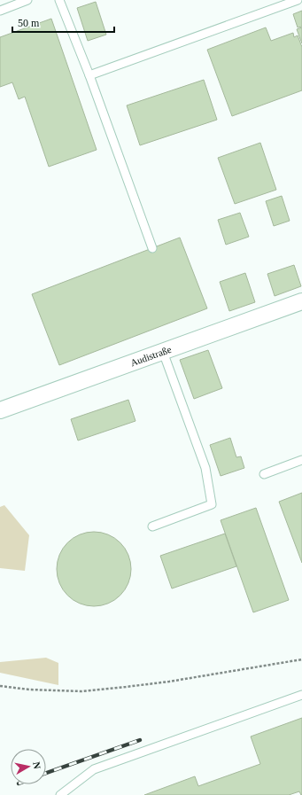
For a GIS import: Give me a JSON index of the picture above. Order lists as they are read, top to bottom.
{
  "streets": {
    "street": ["Audistraße"]
  },
  "scale_bar": "50 m",
  "north": "right"
}
